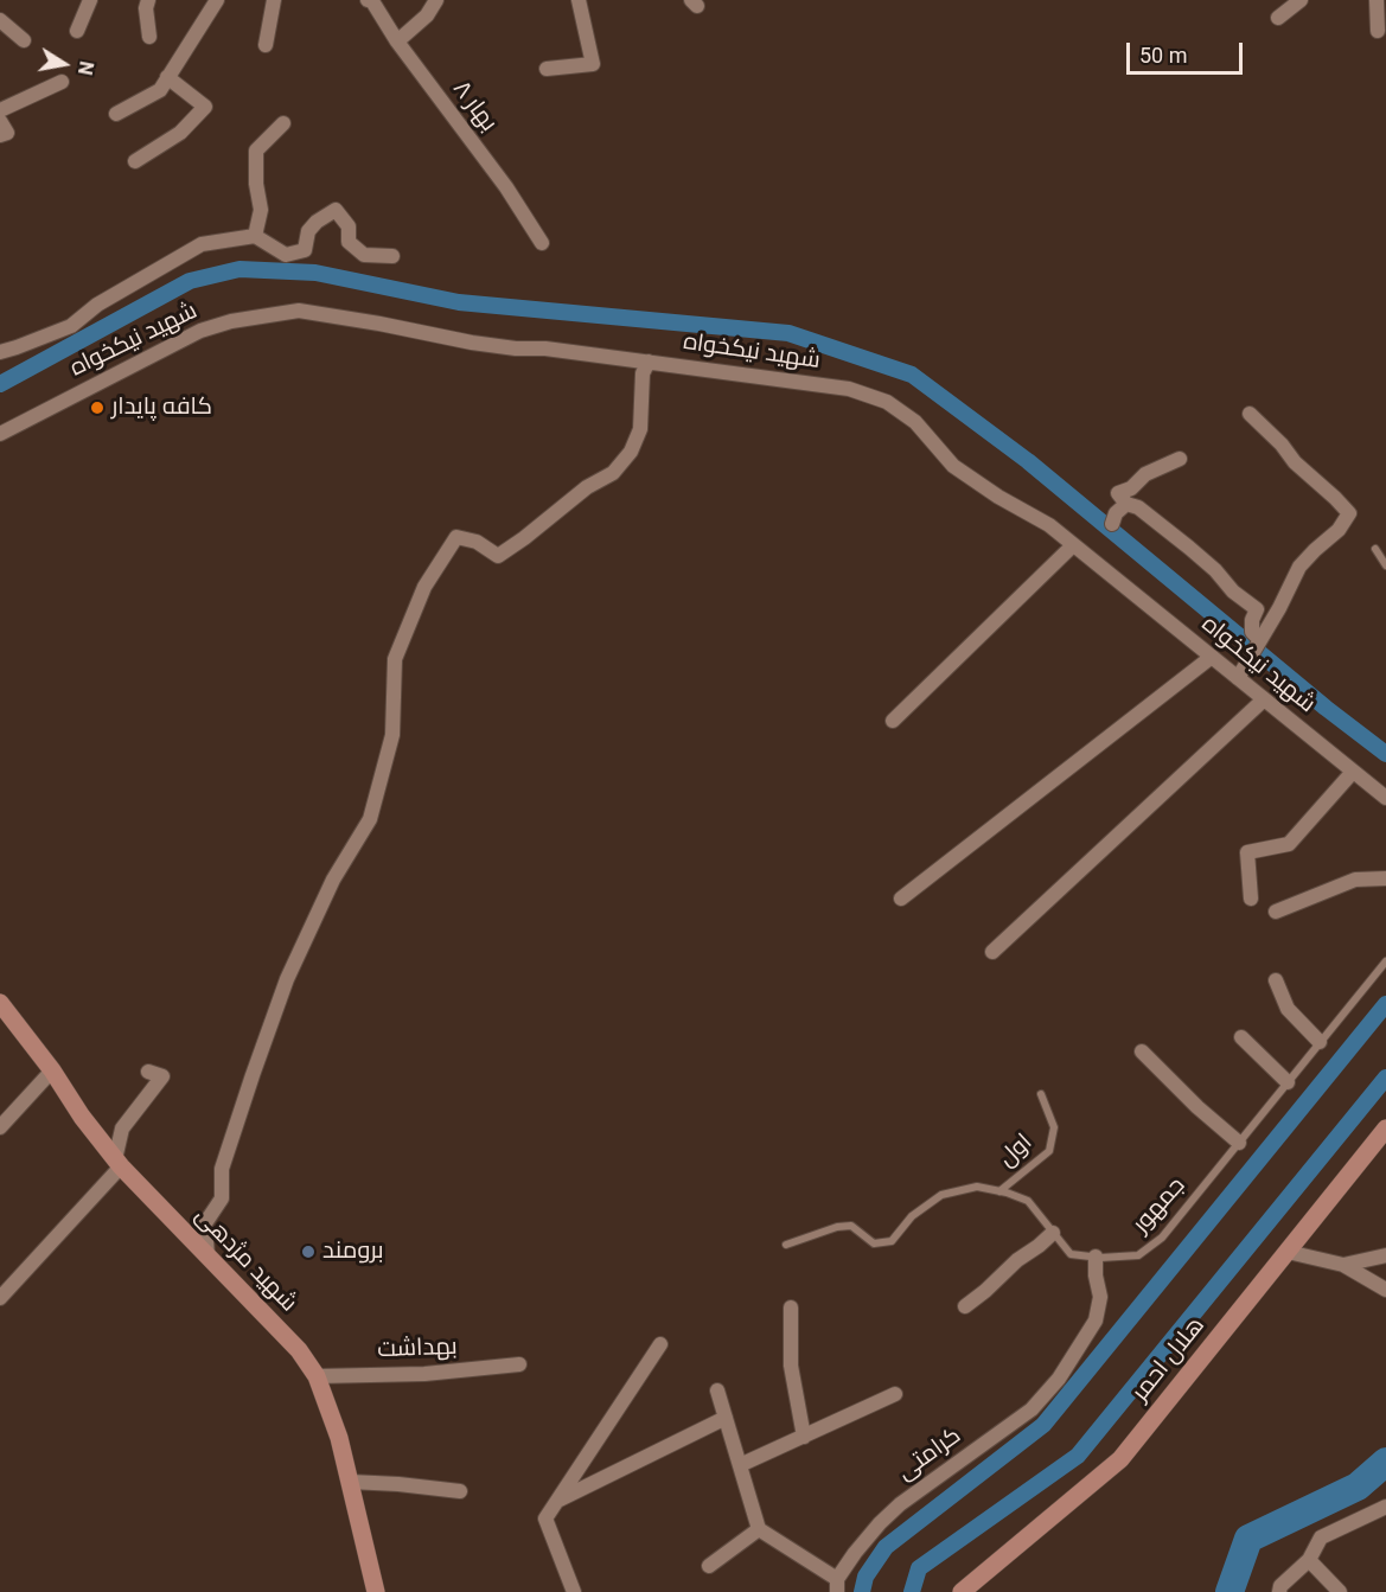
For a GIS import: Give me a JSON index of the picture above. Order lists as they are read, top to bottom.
{
  "streets": {
    "main road": ["شهید مژدهی", "هلال احمر"],
    "street": [
      "بهار ۸",
      "شهید نیکخواه",
      "بهداشت",
      "کرامتی"
    ],
    "lane": ["اول", "جمهور"]
  },
  "crossings": [
    ["اول", "جمهور"],
    ["جمهور", "کرامتی"],
    ["شهید مژدهی", "بهداشت"]
  ],
  "places": ["کافه پایدار", "برومند"],
  "scale_bar": "50 m",
  "north": "right"
}
